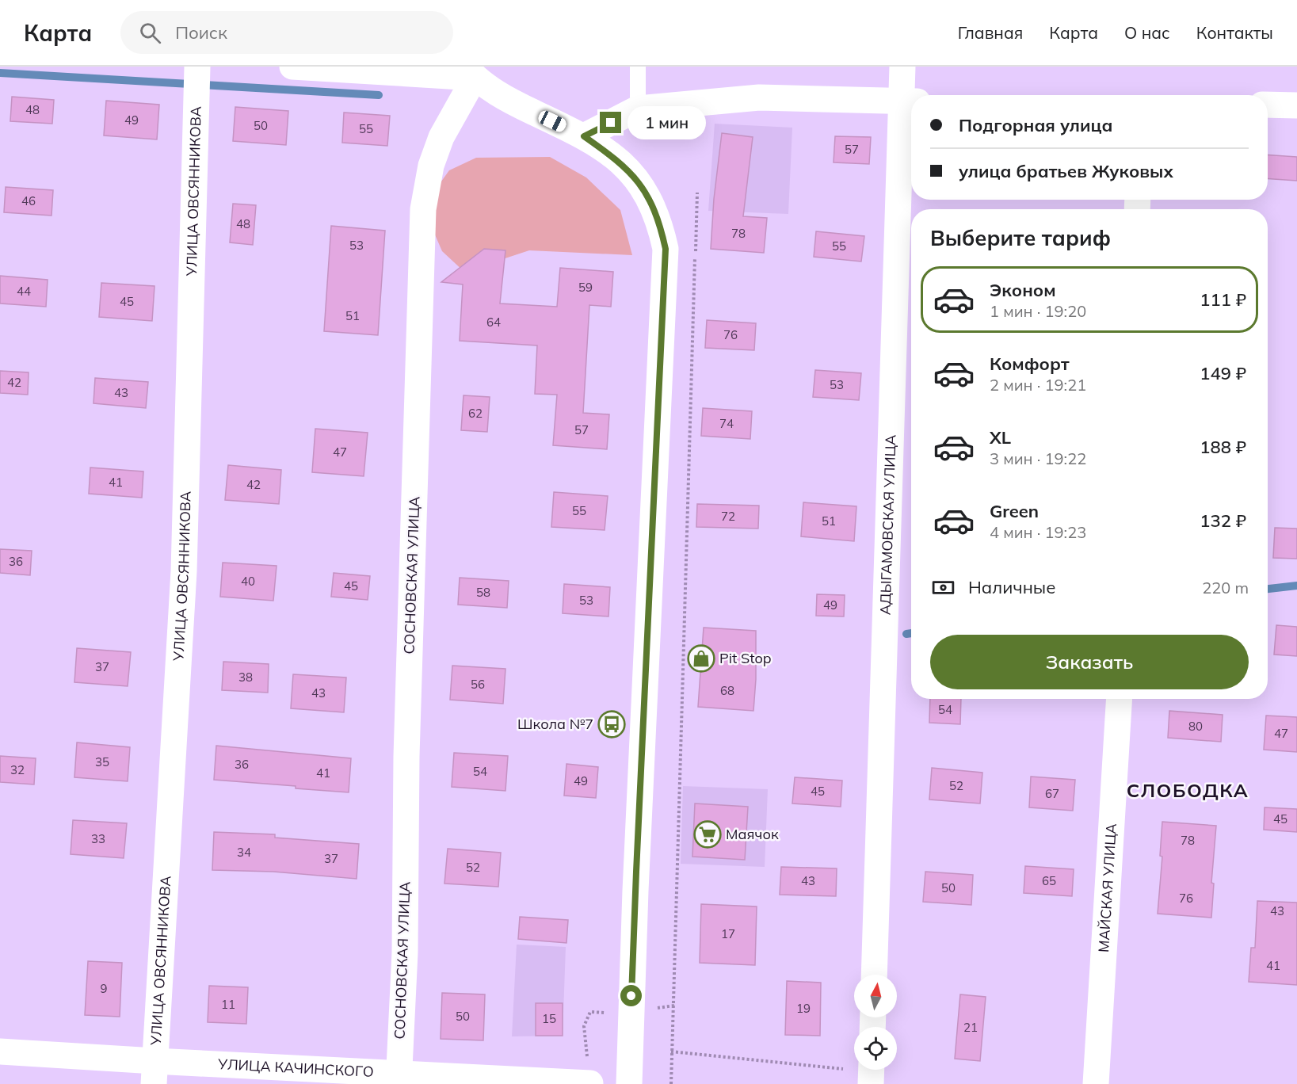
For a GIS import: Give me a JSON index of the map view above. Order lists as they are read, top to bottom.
{
  "streets": {
    "street": [
      "УЛИЦА ОВСЯННИКОВА",
      "АДЫГАМОВСКАЯ УЛИЦА",
      "СОСНОВСКАЯ УЛИЦА",
      "МАЙСКАЯ УЛИЦА",
      "УЛИЦА КАЧИНСКОГО"
    ]
  },
  "crossings": [
    ["УЛИЦА ОВСЯННИКОВА", "УЛИЦА КАЧИНСКОГО"],
    ["СОСНОВСКАЯ УЛИЦА", "УЛИЦА КАЧИНСКОГО"]
  ],
  "districts": ["СЛОБОДКА"],
  "places": {
    "shop": ["Pit Stop"],
    "bus stop": ["Школа №7"],
    "supermarket": ["Маячок"]
  },
  "house_numbers": [
    "48",
    "49",
    "50",
    "55",
    "57",
    "46",
    "48",
    "78",
    "53",
    "55",
    "59",
    "44",
    "45",
    "51",
    "64",
    "76",
    "42",
    "53",
    "43",
    "62",
    "74",
    "57",
    "47",
    "41",
    "42",
    "55",
    "72",
    "51",
    "36",
    "40",
    "45",
    "58",
    "53",
    "49",
    "37",
    "38",
    "56",
    "68",
    "43",
    "54",
    "80",
    "47",
    "35",
    "36",
    "32",
    "54",
    "41",
    "49",
    "52",
    "45",
    "67",
    "45",
    "33",
    "78",
    "34",
    "37",
    "52",
    "43",
    "65",
    "50",
    "76",
    "43",
    "17",
    "41",
    "9",
    "11",
    "19",
    "50",
    "15",
    "21"
  ],
  "north": "top",
  "page": {
    "header": "Карта",
    "search": "Поиск",
    "nav": [
      "Главная",
      "Карта",
      "О нас",
      "Контакты"
    ],
    "banner": ["Подгорная улица", "улица братьев Жуковых"],
    "bubble": "1 мин",
    "heading": "Выберите тариф",
    "list": [
      {
        "name": "Эконом",
        "note": "1 мин · 19:20",
        "value": "111 ₽"
      },
      {
        "name": "Комфорт",
        "note": "2 мин · 19:21",
        "value": "149 ₽"
      },
      {
        "name": "XL",
        "note": "3 мин · 19:22",
        "value": "188 ₽"
      },
      {
        "name": "Green",
        "note": "4 мин · 19:23",
        "value": "132 ₽"
      }
    ],
    "pay": ["Наличные", "220 m"],
    "buttons": "Заказать"
  }
}
